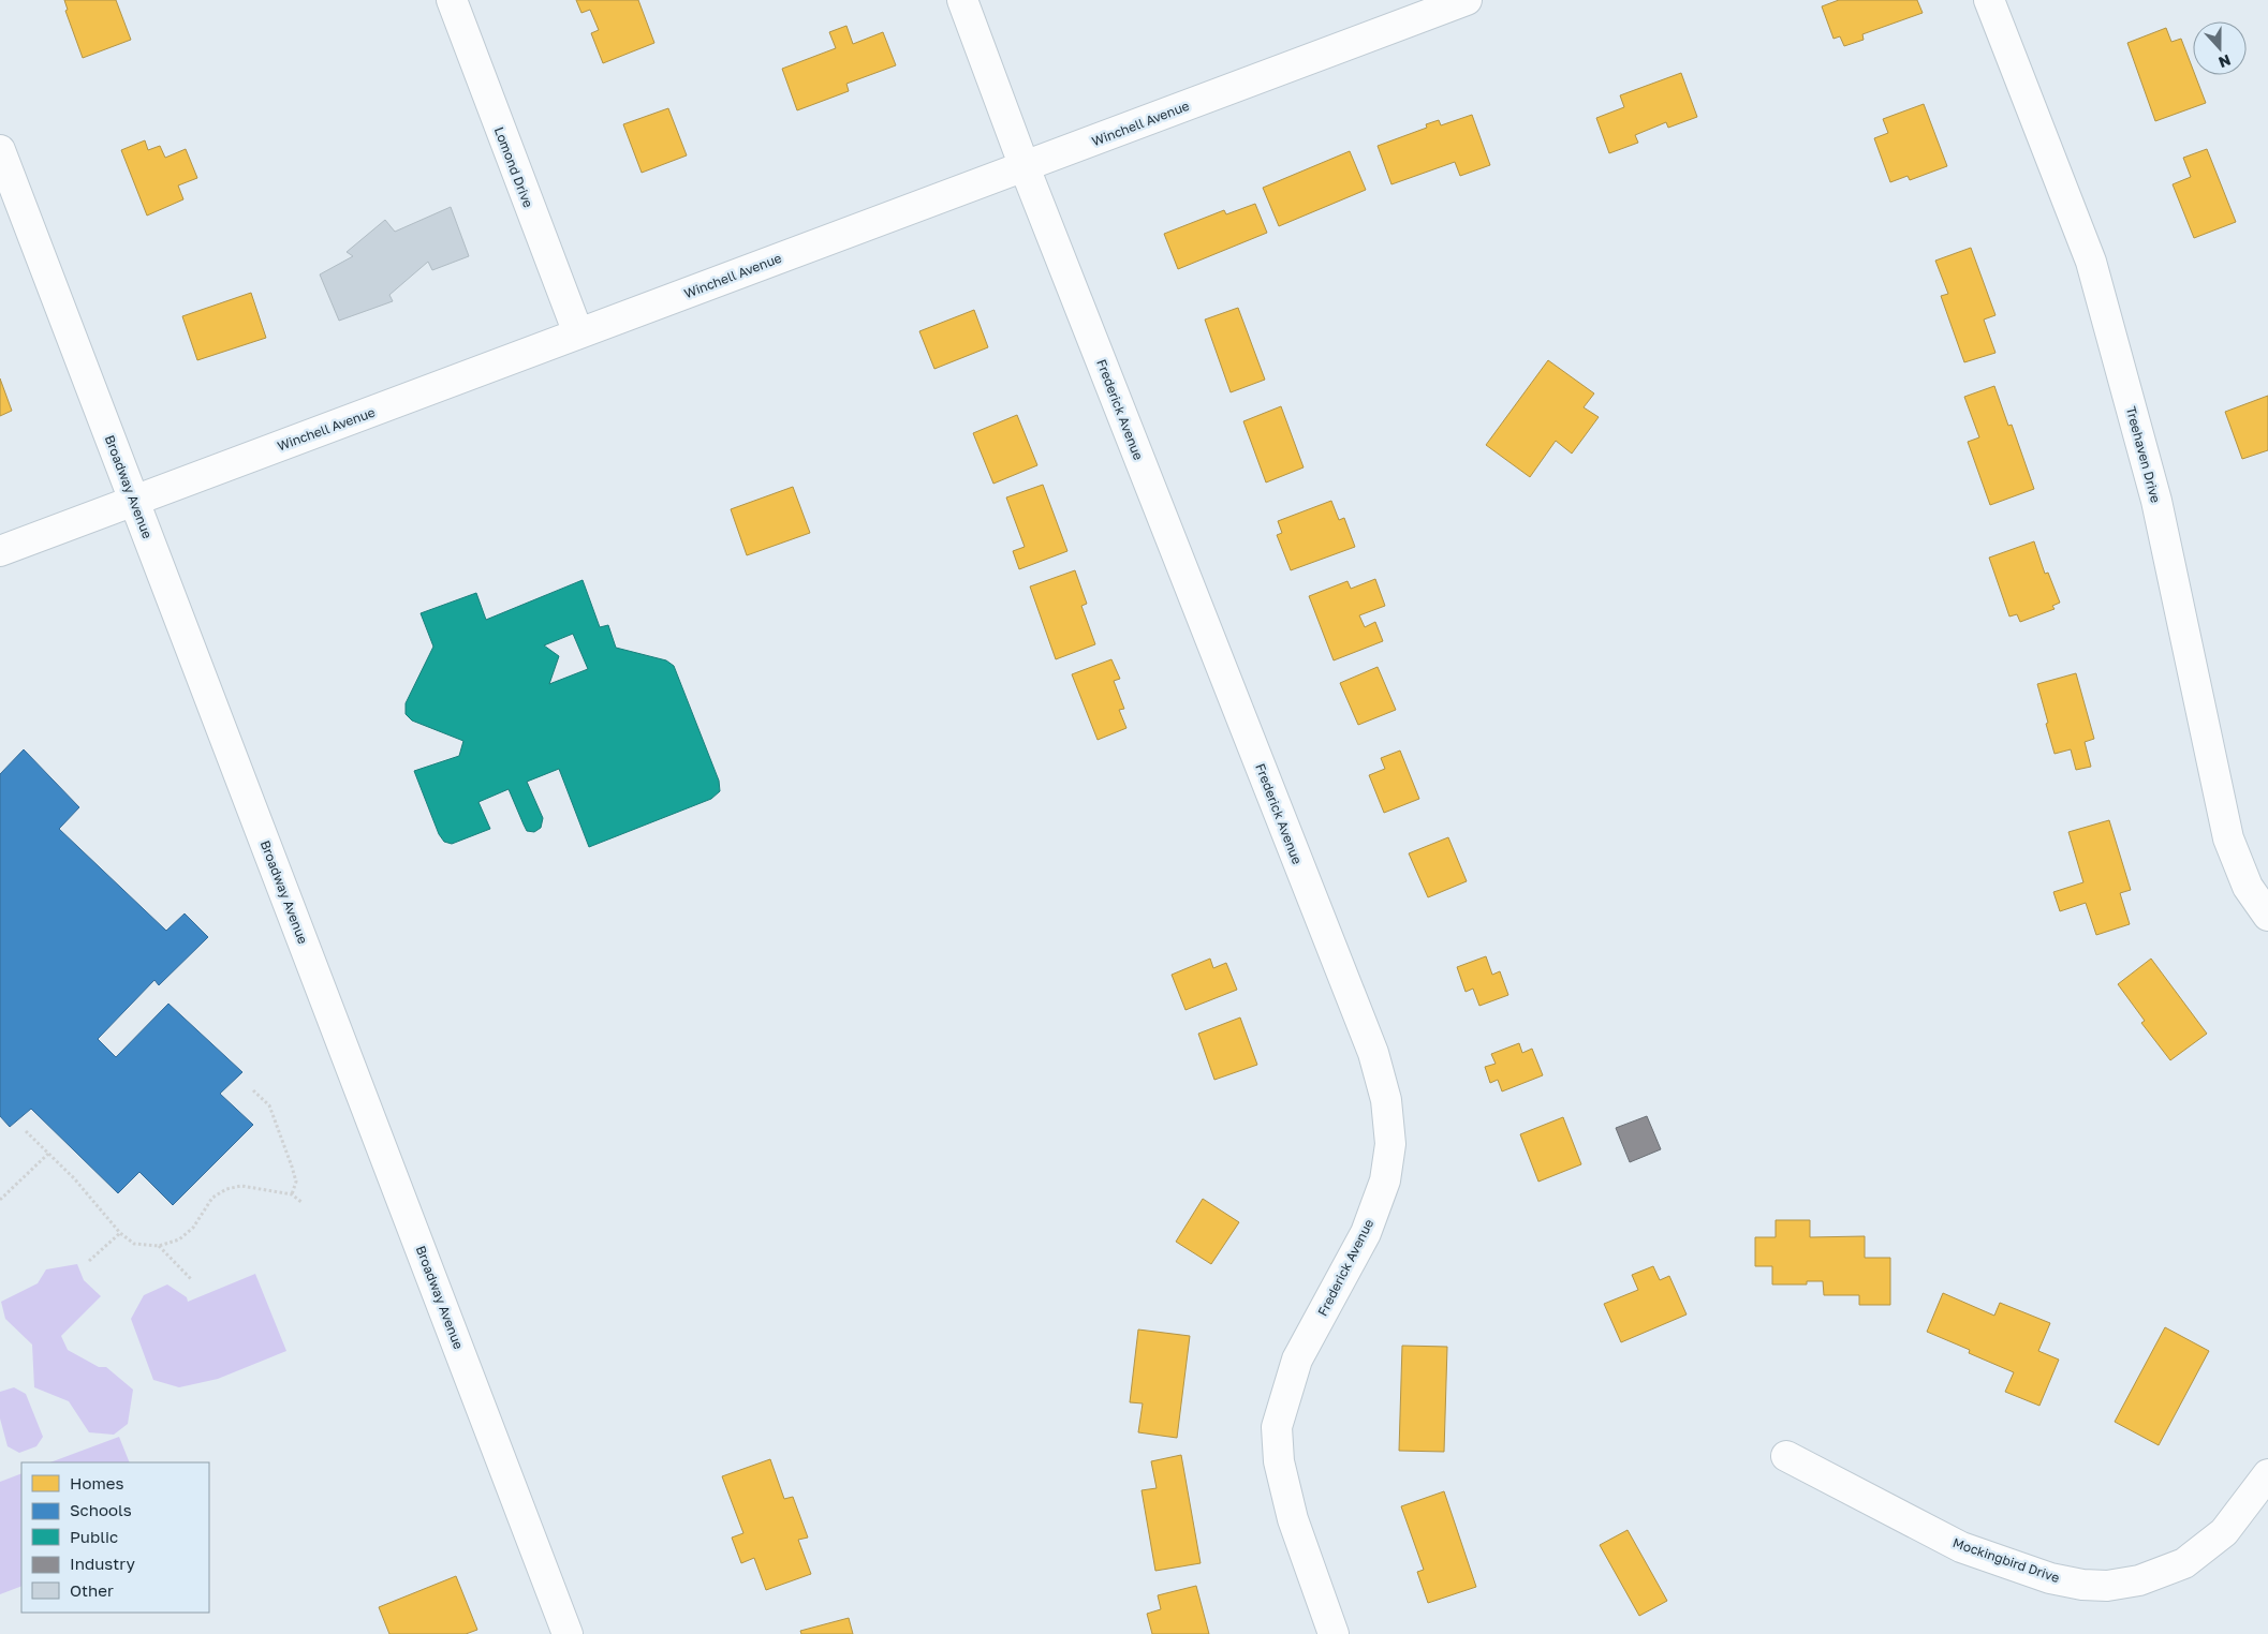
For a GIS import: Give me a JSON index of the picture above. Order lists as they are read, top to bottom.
{
  "streets": {
    "street": [
      "Winchell Avenue",
      "Lomond Drive",
      "Frederick Avenue",
      "Treehaven Drive",
      "Broadway Avenue",
      "Mockingbird Drive"
    ]
  },
  "crossings": [
    ["Winchell Avenue", "Lomond Drive"],
    ["Winchell Avenue", "Frederick Avenue"],
    ["Winchell Avenue", "Broadway Avenue"]
  ],
  "legend": [
    "Homes",
    "Schools",
    "Public",
    "Industry",
    "Other"
  ],
  "north": "bottom"
}
